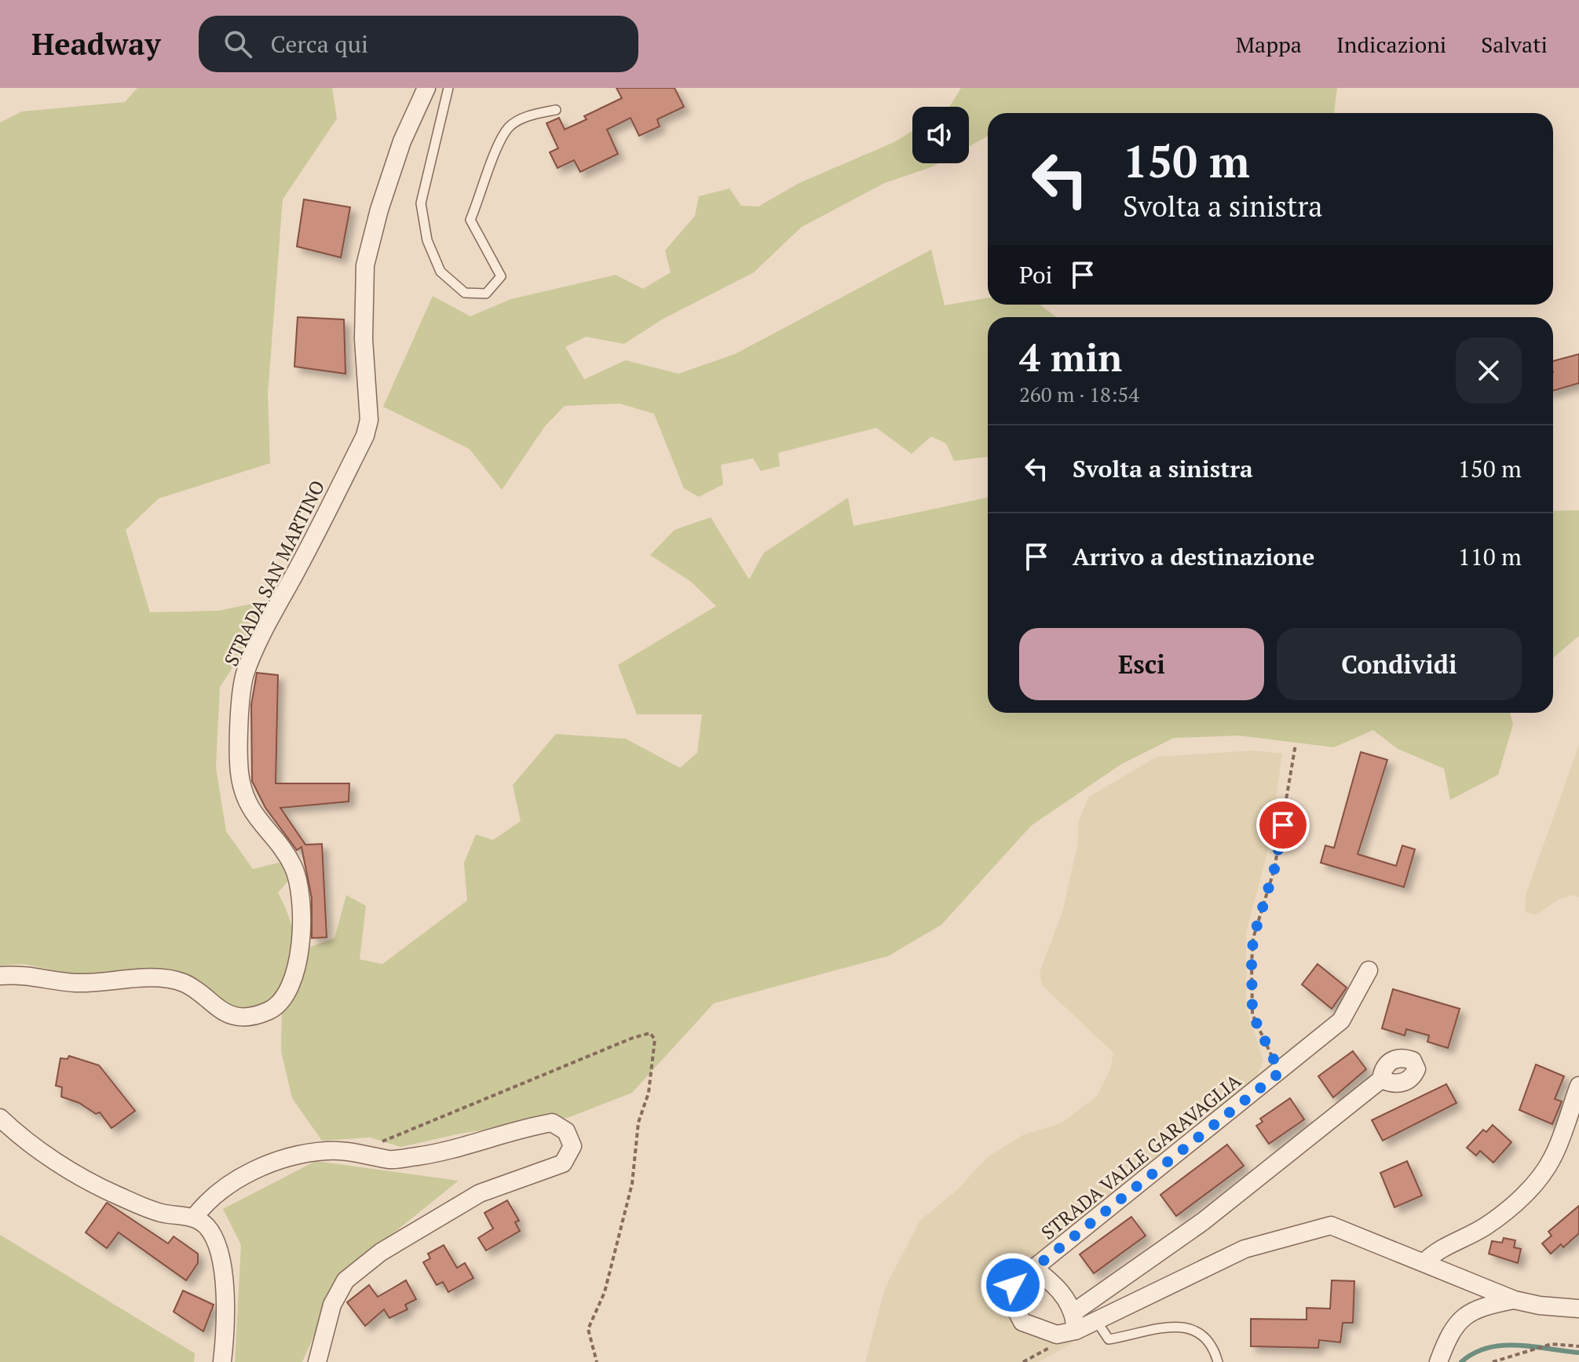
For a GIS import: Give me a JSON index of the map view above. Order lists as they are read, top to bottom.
{
  "streets": {
    "street": ["STRADA SAN MARTINO", "STRADA VALLE GARAVAGLIA"]
  },
  "page": {
    "header": "Headway",
    "search": "Cerca qui",
    "nav": ["Mappa", "Indicazioni", "Salvati"],
    "turn": ["150 m", "Svolta a sinistra"],
    "then": "Poi",
    "heading": ["4 min", "260 m · 18:54"],
    "list": [
      {
        "name": "Svolta a sinistra",
        "value": "150 m"
      },
      {
        "name": "Arrivo a destinazione",
        "value": "110 m"
      }
    ],
    "buttons": ["Esci", "Condividi"]
  }
}
